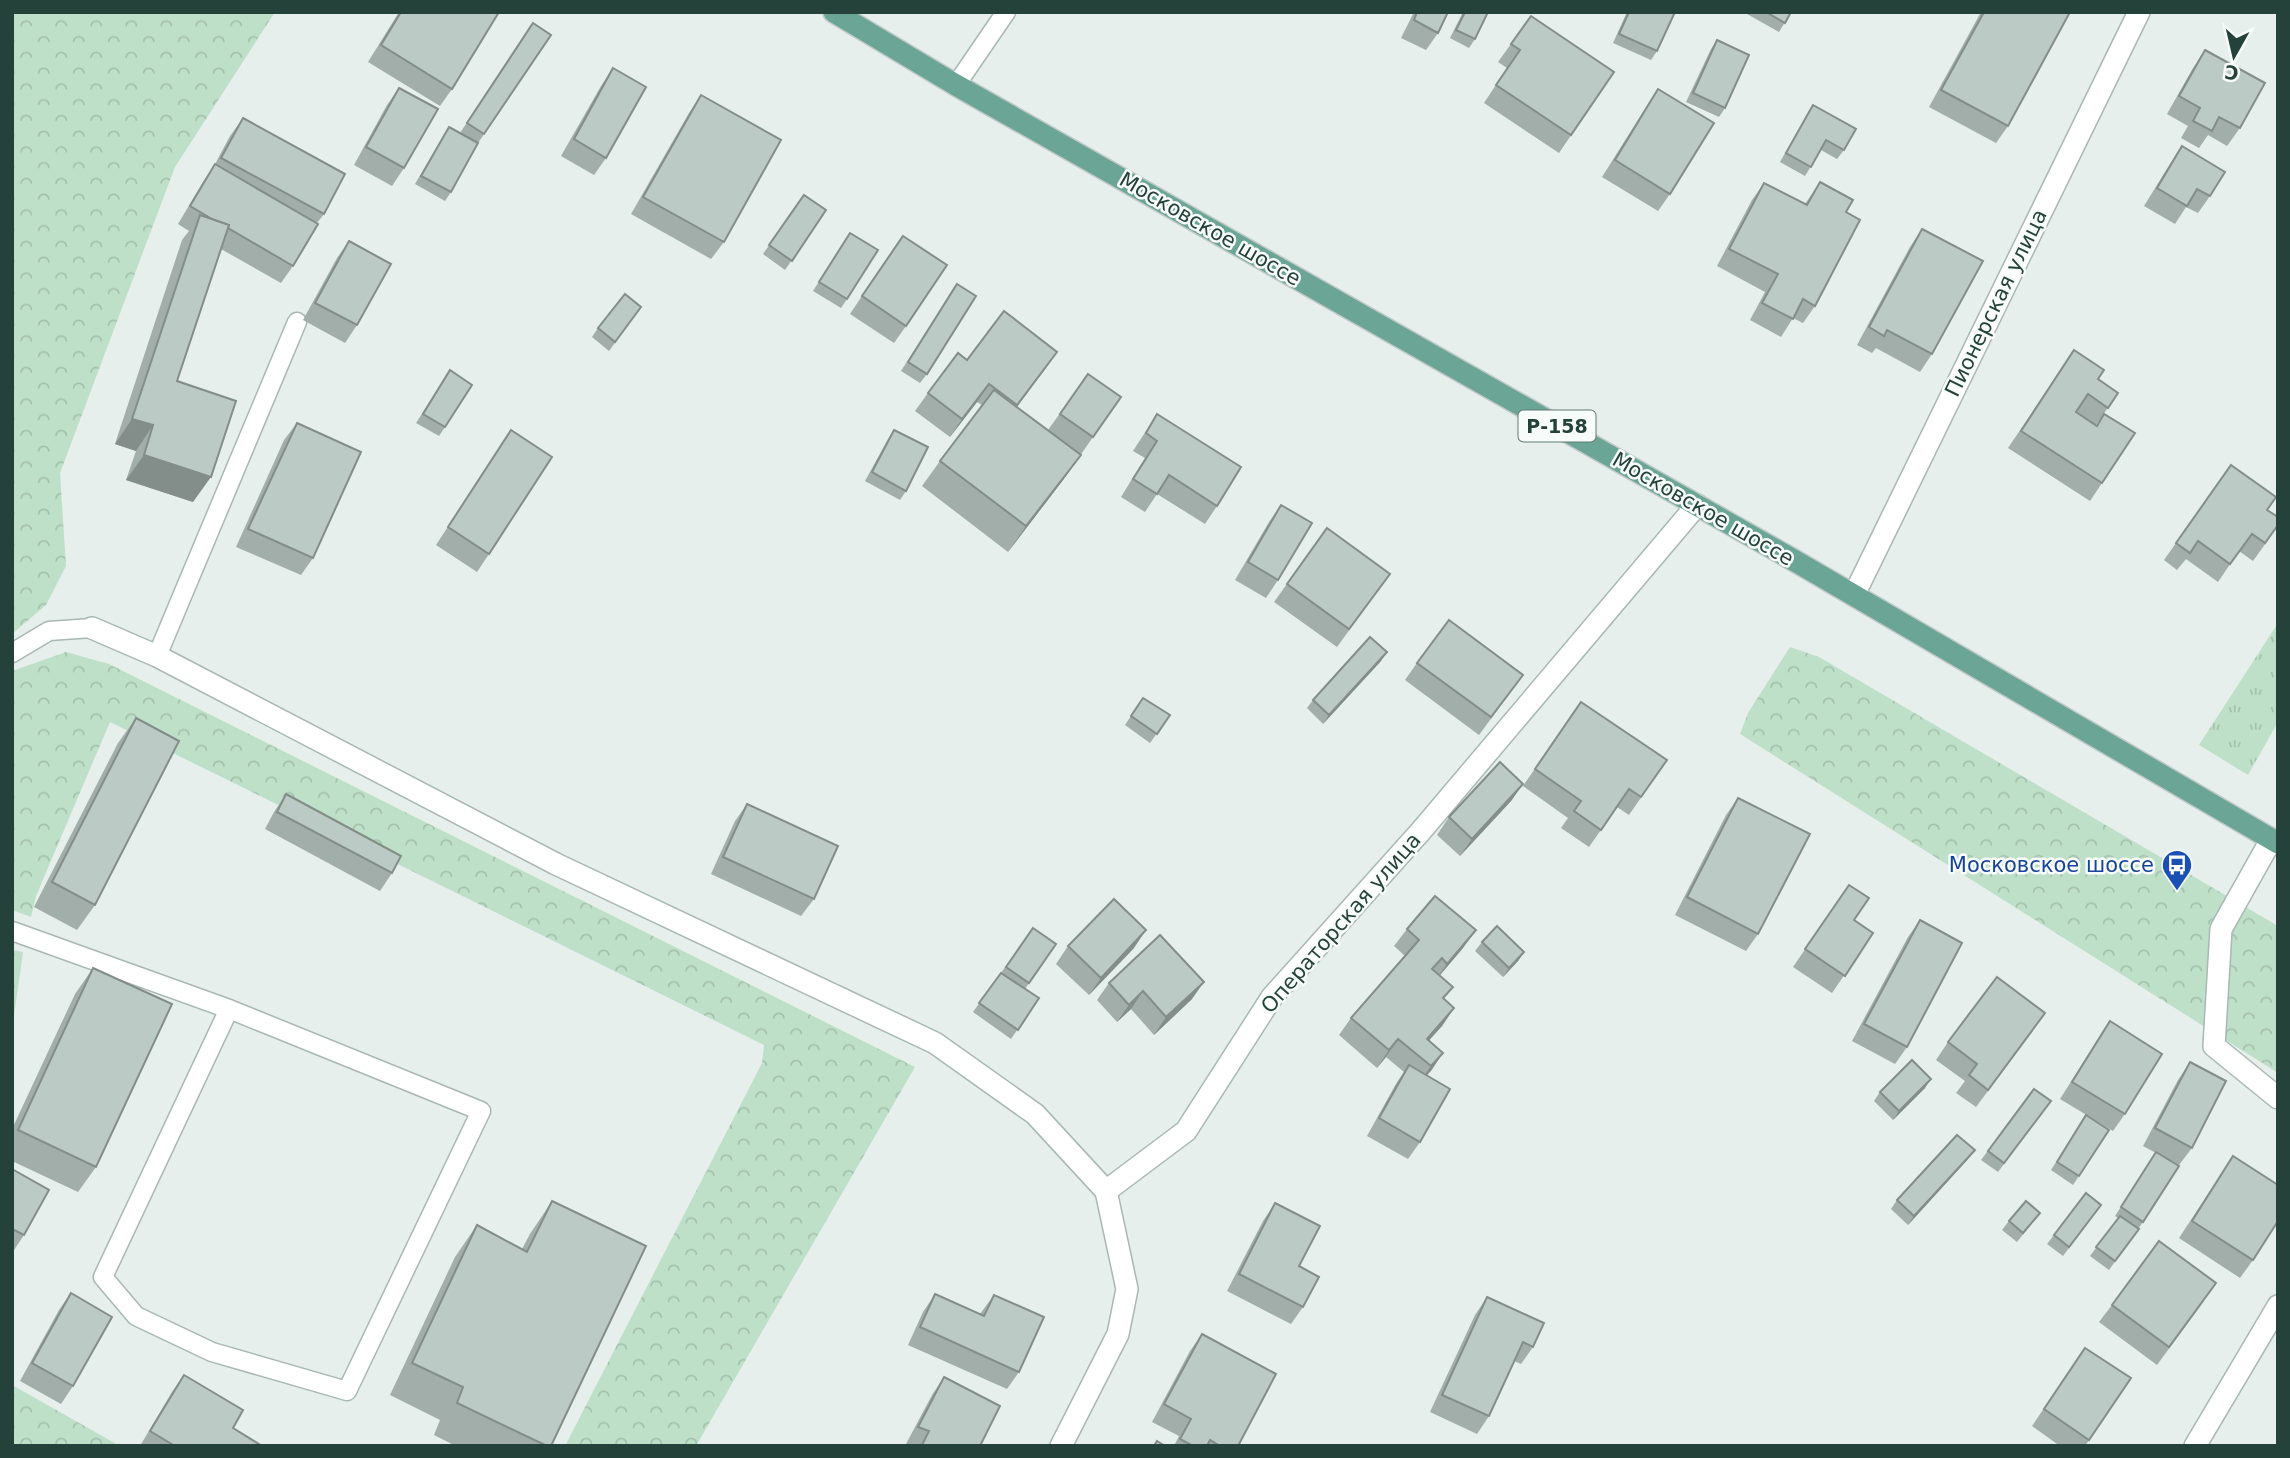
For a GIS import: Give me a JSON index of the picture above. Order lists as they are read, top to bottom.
{
  "streets": {
    "main road": ["Московское шоссе", "Р-158"],
    "street": ["Пионерская улица", "Операторская улица"]
  },
  "crossings": [
    ["Московское шоссе", "Пионерская улица"],
    ["Московское шоссе", "Операторская улица"]
  ],
  "places": {
    "bus stop": ["Московское шоссе"]
  },
  "north": "bottom"
}
